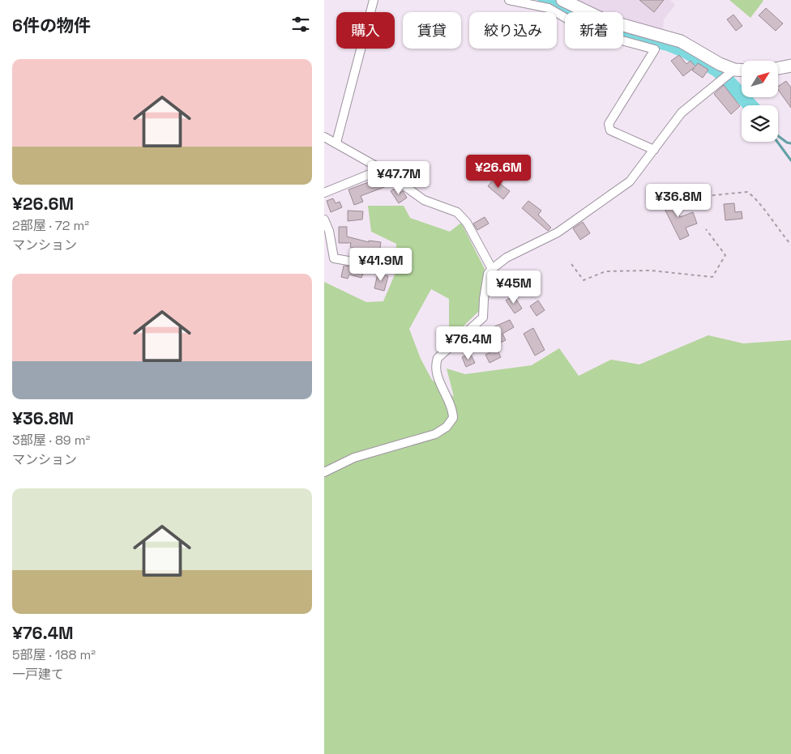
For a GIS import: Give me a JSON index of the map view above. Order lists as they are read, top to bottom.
{
  "north": "top right",
  "page": {
    "heading": "6件の物件",
    "chip": [
      "購入",
      "賃貸",
      "絞り込み",
      "新着"
    ],
    "list": [
      {
        "name": "¥26.6M",
        "note": "2部屋 · 72 m² · マンション"
      },
      {
        "name": "¥36.8M",
        "note": "3部屋 · 89 m² · マンション"
      },
      {
        "name": "¥76.4M",
        "note": "5部屋 · 188 m² · 一戸建て"
      }
    ],
    "price": [
      "¥26.6M",
      "¥47.7M",
      "¥36.8M",
      "¥41.9M",
      "¥45M",
      "¥76.4M"
    ]
  }
}
